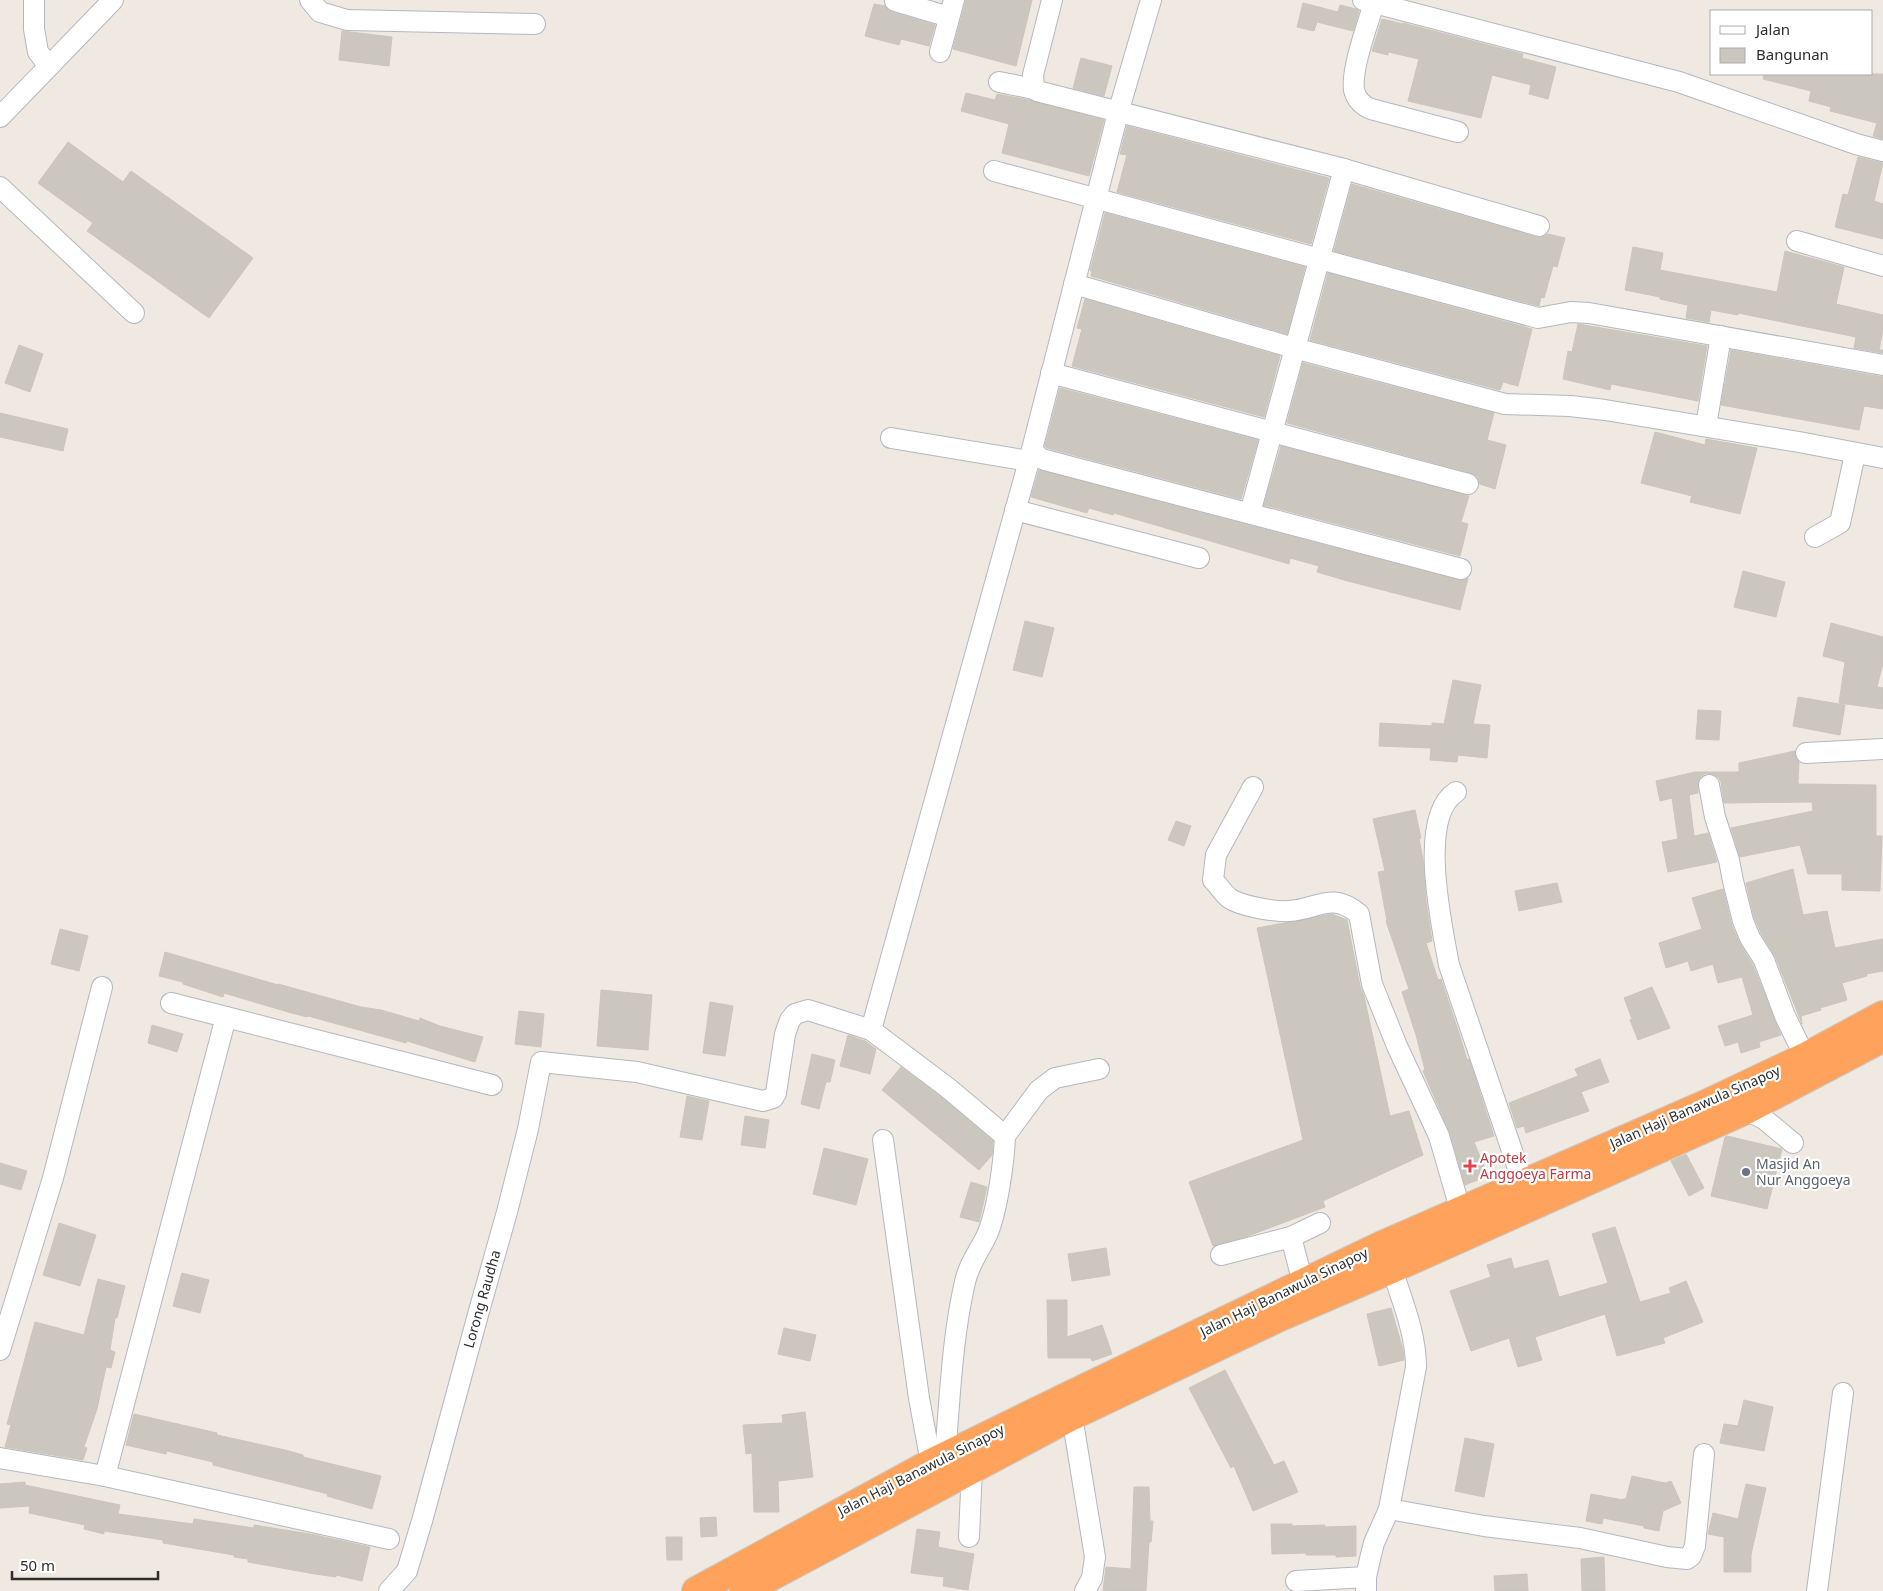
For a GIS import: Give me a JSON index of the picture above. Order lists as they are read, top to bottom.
{
  "streets": {
    "highway": ["Jalan Haji Banawula Sinapoy"],
    "street": ["Lorong Raudha"]
  },
  "places": {
    "health": ["Apotek Anggoeya Farma"],
    "other": ["Masjid An Nur Anggoeya"]
  },
  "legend": ["Jalan", "Bangunan"],
  "scale_bar": "50 m"
}
